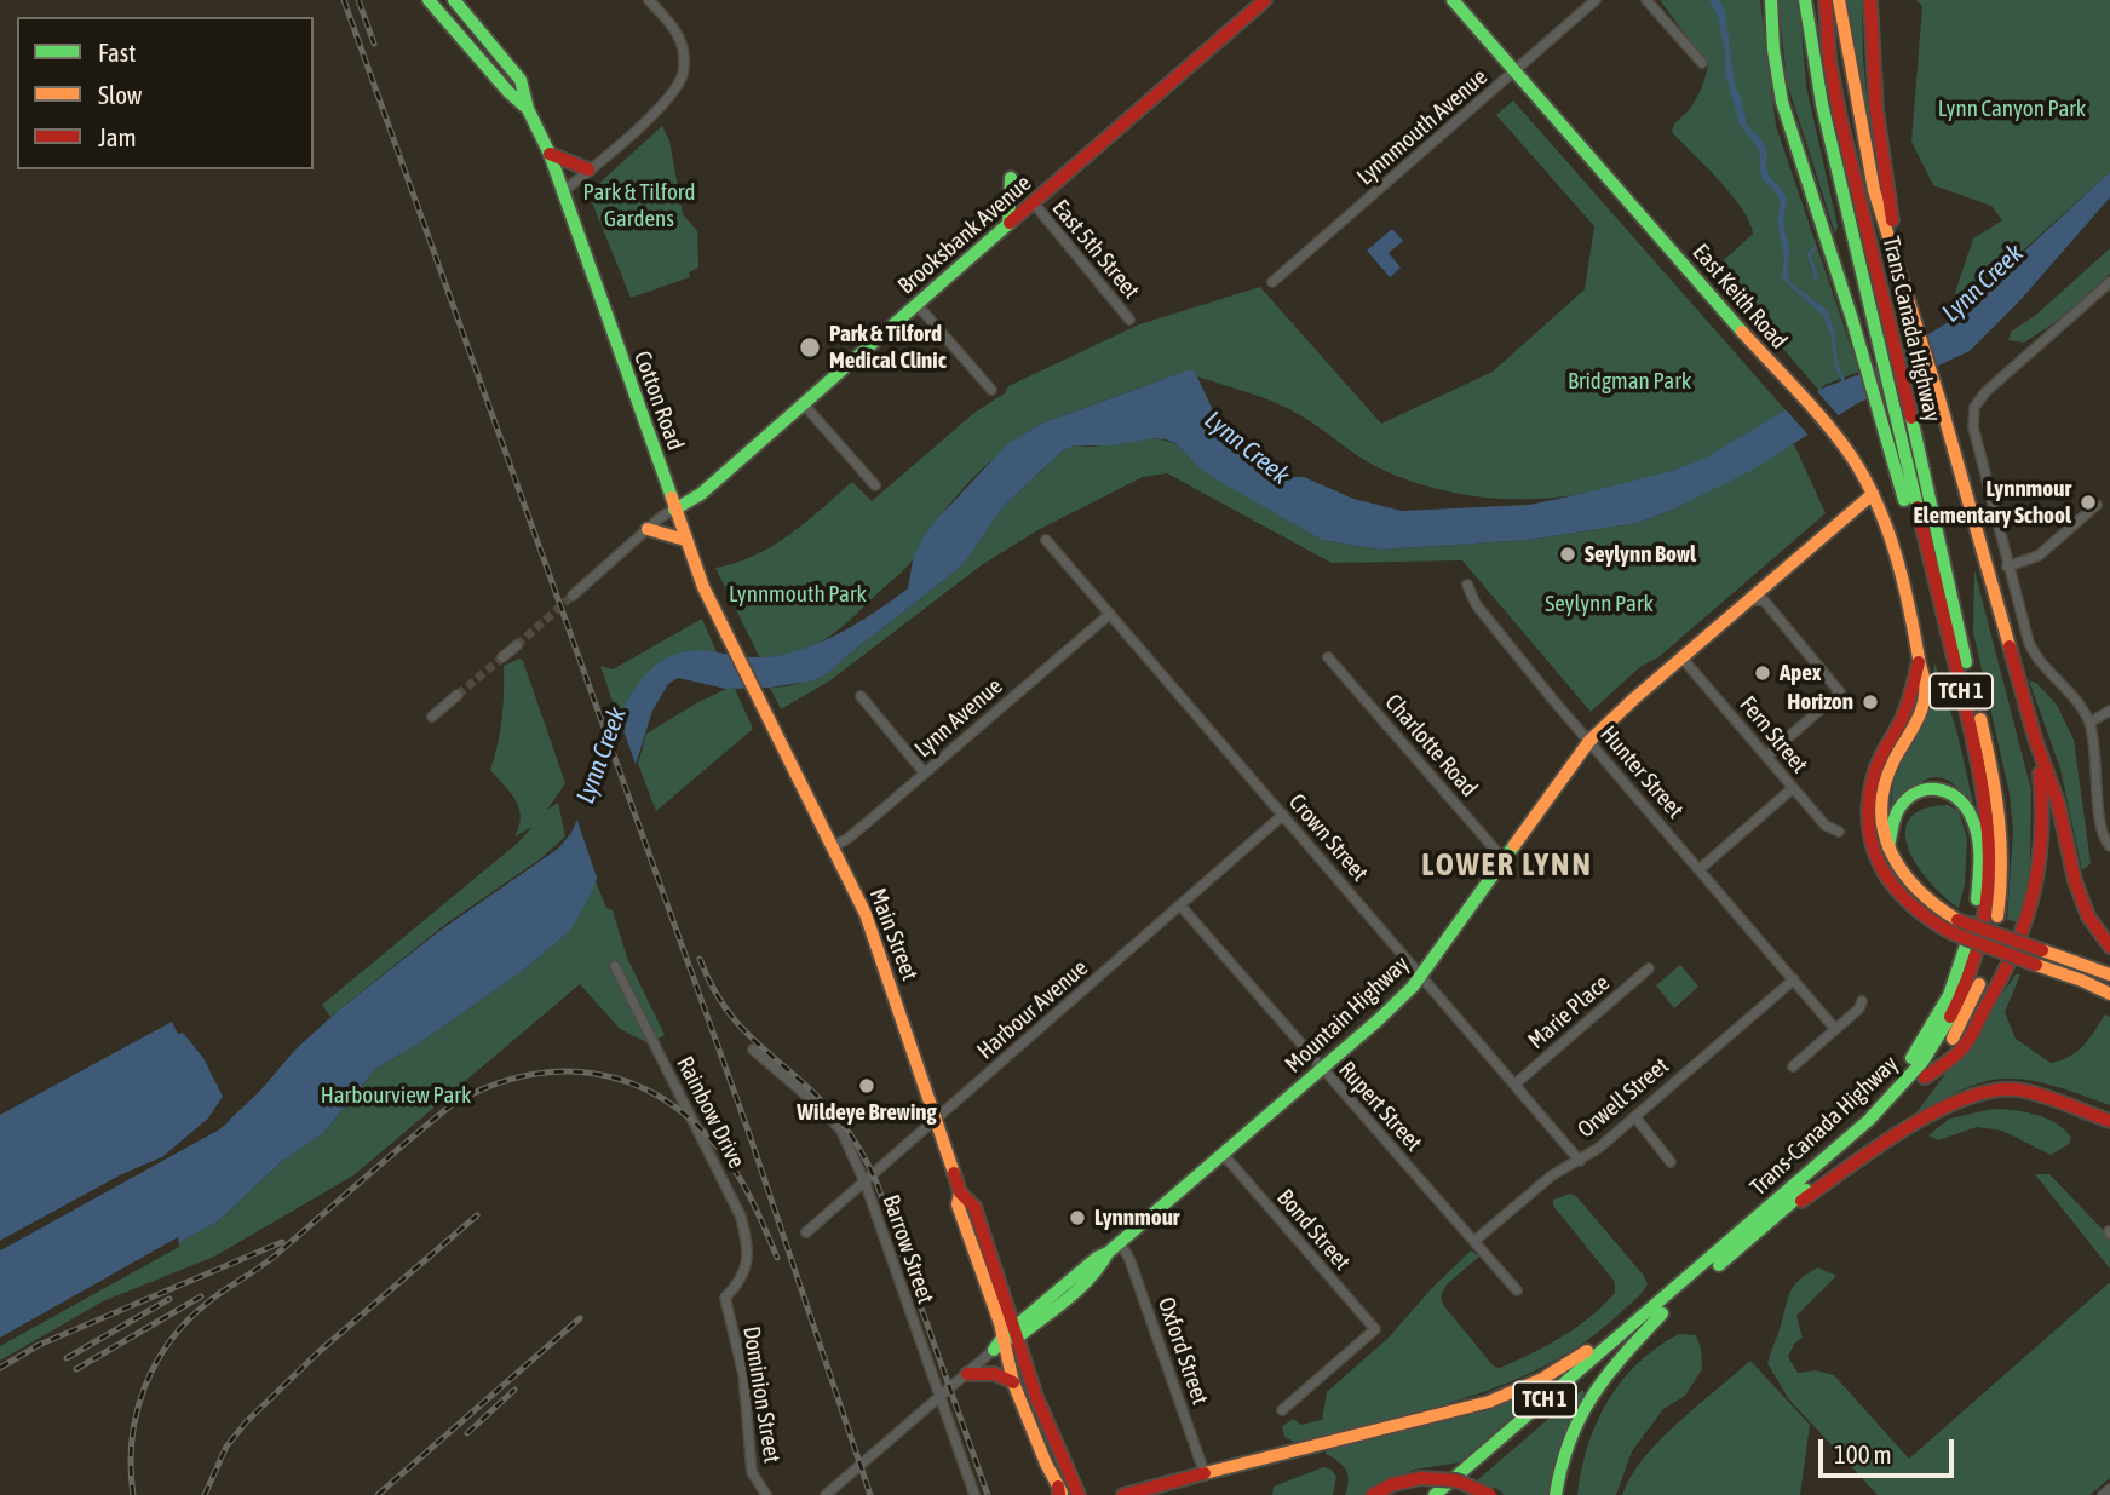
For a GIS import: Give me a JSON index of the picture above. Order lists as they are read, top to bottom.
{
  "streets": {
    "main road": [
      "Brooksbank Avenue",
      "East Keith Road",
      "Trans Canada Highway",
      "Cotton Road",
      "TCH 1",
      "Main Street",
      "Mountain Highway",
      "Trans-Canada Highway"
    ],
    "street": [
      "Lynnmouth Avenue",
      "East 5th Street",
      "Lynn Avenue",
      "Fern Street",
      "Charlotte Road",
      "Hunter Street",
      "Crown Street",
      "Harbour Avenue",
      "Marie Place",
      "Orwell Street",
      "Rupert Street",
      "Rainbow Drive",
      "Bond Street",
      "Barrow Street",
      "Oxford Street",
      "Dominion Street"
    ]
  },
  "crossings": [
    ["Lynnmouth Avenue", "East Keith Road"],
    ["Brooksbank Avenue", "East 5th Street"],
    ["Brooksbank Avenue", "Cotton Road"],
    ["East Keith Road", "Mountain Highway"],
    ["Trans Canada Highway", "TCH 1"],
    ["Trans Canada Highway", "Trans-Canada Highway"],
    ["Cotton Road", "Main Street"],
    ["Lynn Avenue", "Crown Street"],
    ["Lynn Avenue", "Main Street"],
    ["Fern Street", "Mountain Highway"],
    ["Charlotte Road", "Mountain Highway"],
    ["Hunter Street", "Mountain Highway"],
    ["Hunter Street", "Orwell Street"],
    ["Crown Street", "Harbour Avenue"],
    ["Crown Street", "Marie Place"],
    ["Crown Street", "Mountain Highway"],
    ["Crown Street", "Orwell Street"],
    ["Main Street", "Harbour Avenue"],
    ["Main Street", "Mountain Highway"],
    ["Harbour Avenue", "Rupert Street"],
    ["Harbour Avenue", "Barrow Street"],
    ["Mountain Highway", "Rupert Street"],
    ["Mountain Highway", "Bond Street"],
    ["Mountain Highway", "Barrow Street"],
    ["Mountain Highway", "Oxford Street"],
    ["Orwell Street", "Rupert Street"],
    ["Rainbow Drive", "Dominion Street"]
  ],
  "districts": ["LOWER LYNN"],
  "water": ["Lynn Creek"],
  "parks": [
    "Lynn Canyon Park",
    "Park & Tilford Gardens",
    "Bridgman Park",
    "Lynnmouth Park",
    "Seylynn Park",
    "Harbourview Park"
  ],
  "places": [
    "Park & Tilford Medical Clinic",
    "Lynnmour Elementary School",
    "Seylynn Bowl",
    "Apex",
    "Horizon",
    "Wildeye Brewing",
    "Lynnmour"
  ],
  "legend": ["Fast", "Slow", "Jam"],
  "scale_bar": "100 m"
}
